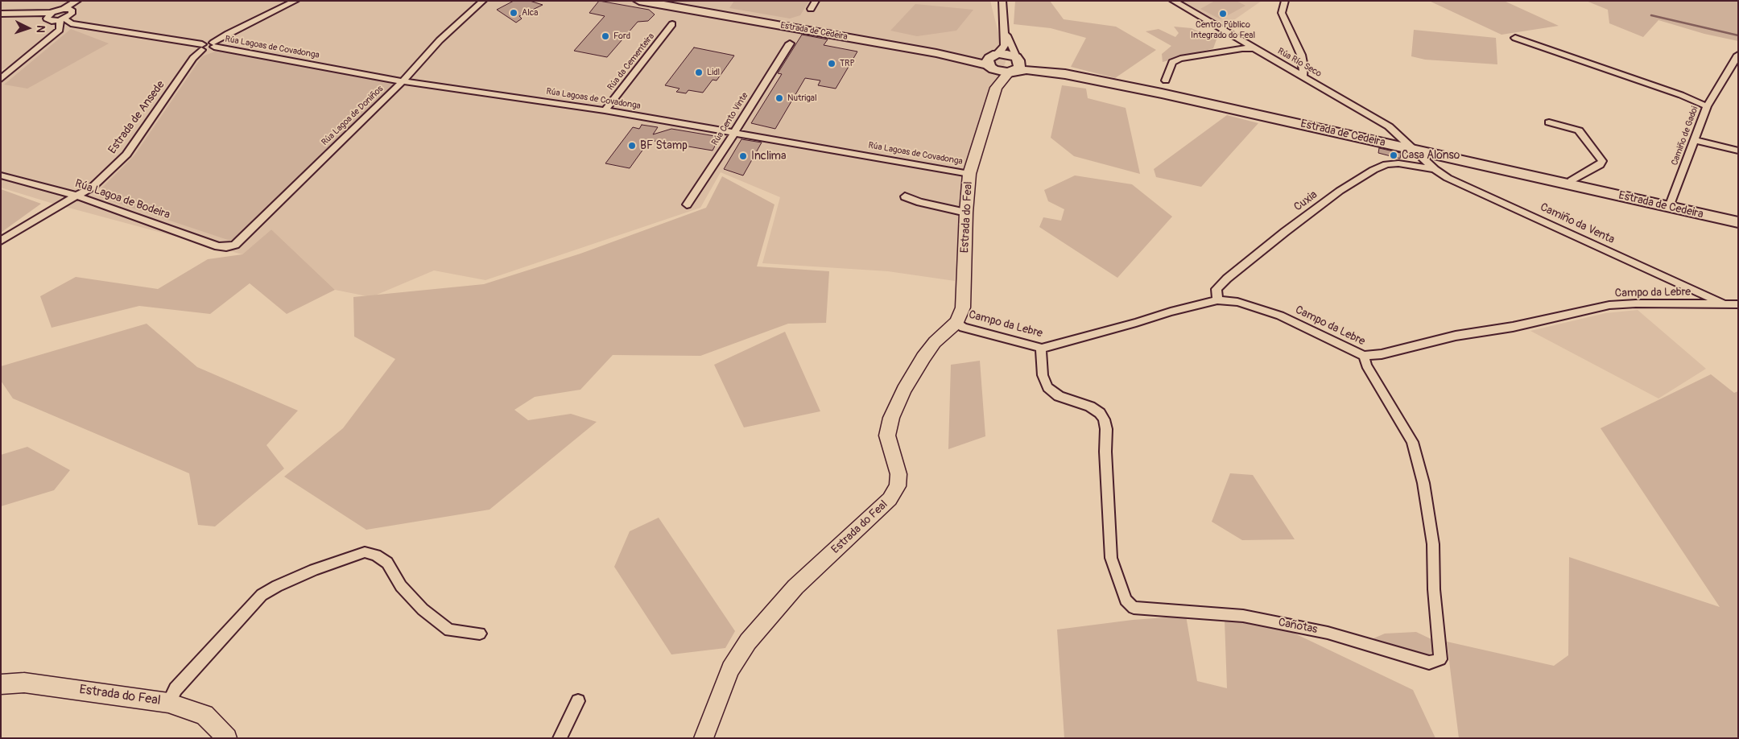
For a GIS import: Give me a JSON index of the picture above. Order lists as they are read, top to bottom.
{
  "streets": {
    "main road": ["Estrada de Cedeira", "Estrada do Feal"],
    "street": [
      "Rúa Lagoas de Covadonga",
      "Rúa da Cementeira",
      "Rúa Río Seco",
      "Rúa Lagoa de Doniños",
      "Estrada de Ansede",
      "Rúa Cento Vinte",
      "Camiño de Gadoi",
      "Rúa Lagoa de Bodeira",
      "Cuxia",
      "Camiño da Venta",
      "Campo da Lebre",
      "Cañotas"
    ]
  },
  "crossings": [
    ["Estrada de Cedeira", "Rúa Río Seco"],
    ["Estrada de Cedeira", "Camiño de Gadoi"],
    ["Estrada de Cedeira", "Estrada do Feal"],
    ["Estrada de Cedeira", "Camiño da Venta"],
    ["Rúa Lagoas de Covadonga", "Rúa da Cementeira"],
    ["Rúa Lagoas de Covadonga", "Rúa Lagoa de Doniños"],
    ["Rúa Lagoas de Covadonga", "Rúa Cento Vinte"],
    ["Rúa Lagoas de Covadonga", "Estrada do Feal"],
    ["Rúa Río Seco", "Camiño da Venta"],
    ["Rúa Lagoa de Doniños", "Rúa Lagoa de Bodeira"],
    ["Estrada de Ansede", "Rúa Lagoa de Bodeira"],
    ["Cuxia", "Camiño da Venta"],
    ["Cuxia", "Campo da Lebre"],
    ["Estrada do Feal", "Campo da Lebre"],
    ["Camiño da Venta", "Campo da Lebre"],
    ["Campo da Lebre", "Cañotas"]
  ],
  "places": [
    "Alca",
    "Centro Público Integrado do Feal",
    "Ford",
    "TRP",
    "Lidl",
    "Nutrigal",
    "BF Stamp",
    "Casa Alonso",
    "Inclima"
  ],
  "north": "right"
}
